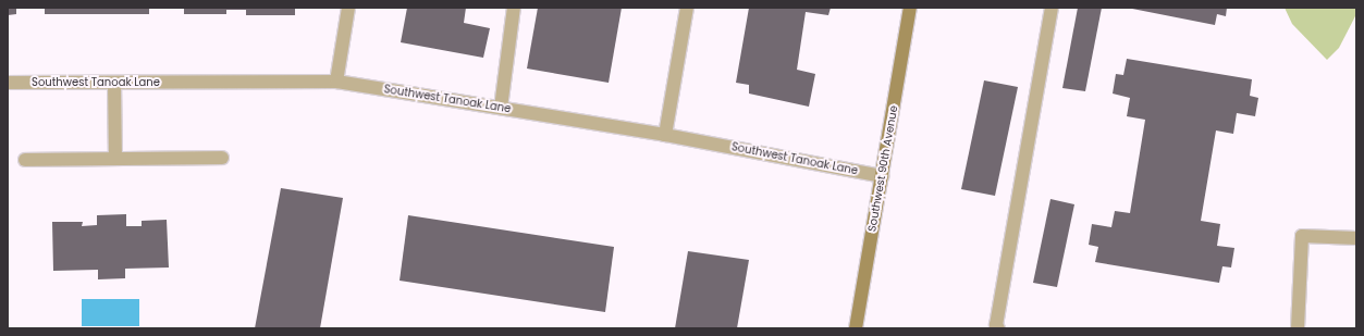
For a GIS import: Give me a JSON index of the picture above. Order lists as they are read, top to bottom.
{
  "streets": {
    "street": ["Southwest Tanoak Lane", "Southwest 90th Avenue"]
  },
  "crossings": [
    ["Southwest Tanoak Lane", "Southwest 90th Avenue"]
  ]
}
